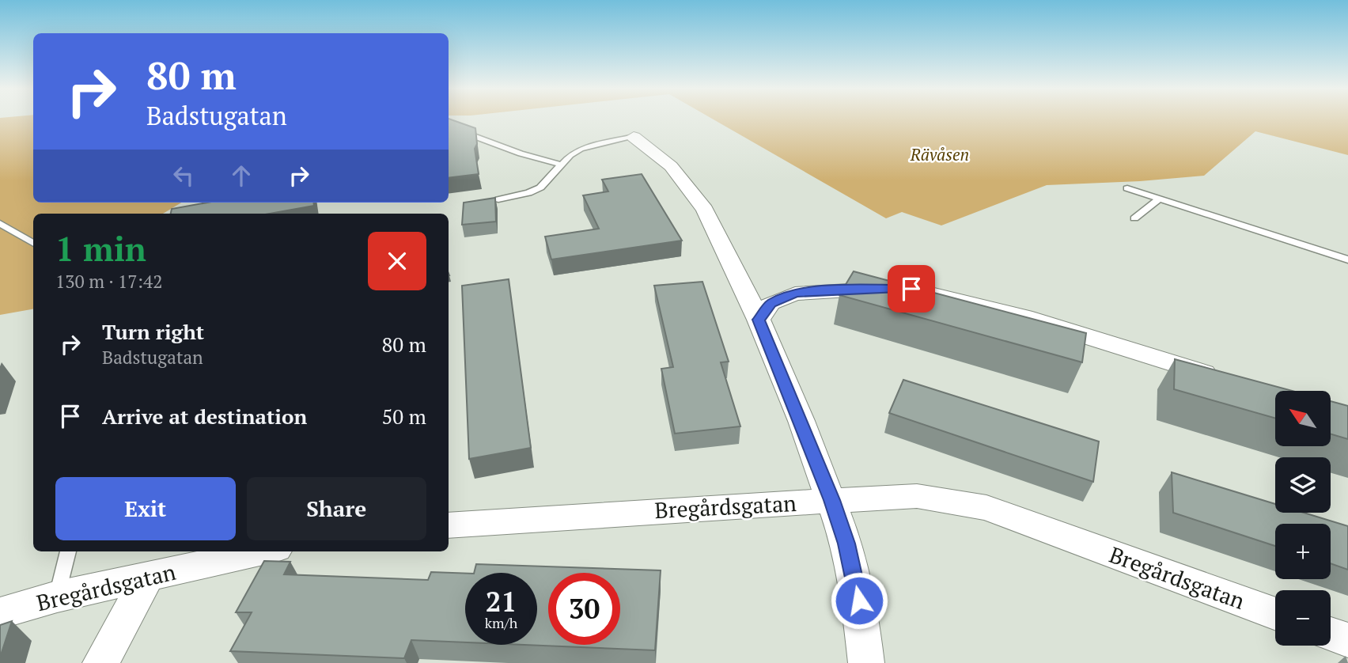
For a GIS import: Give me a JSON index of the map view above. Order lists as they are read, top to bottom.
{
  "streets": {
    "street": ["Bregårdsgatan"]
  },
  "parks": ["Rävåsen"],
  "north": "top left",
  "page": {
    "turn": ["80 m", "Badstugatan"],
    "heading": ["1 min", "130 m · 17:42"],
    "list": [
      {
        "name": "Turn right",
        "note": "Badstugatan",
        "value": "80 m"
      },
      {
        "name": "Arrive at destination",
        "value": "50 m"
      }
    ],
    "map_buttons": ["+", "−"],
    "buttons": ["Exit", "Share"],
    "speed": "21 km/h",
    "limit": "30"
  }
}
